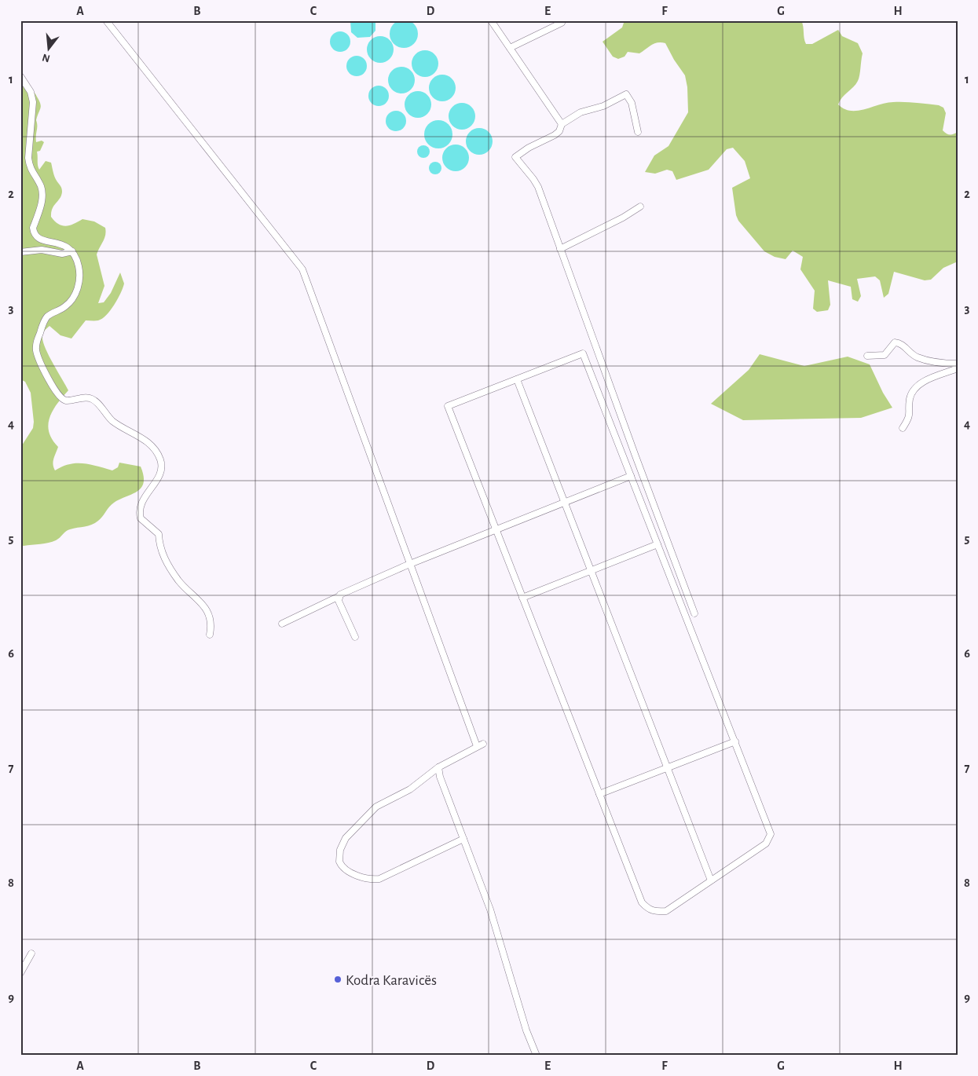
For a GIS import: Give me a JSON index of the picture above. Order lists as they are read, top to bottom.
{
  "places": ["Kodra Karavicës"],
  "north": "bottom",
  "grid": {
    "columns": [
      "A",
      "B",
      "C",
      "D",
      "E",
      "F",
      "G",
      "H"
    ],
    "rows": [
      "1",
      "2",
      "3",
      "4",
      "5",
      "6",
      "7",
      "8",
      "9"
    ]
  }
}
